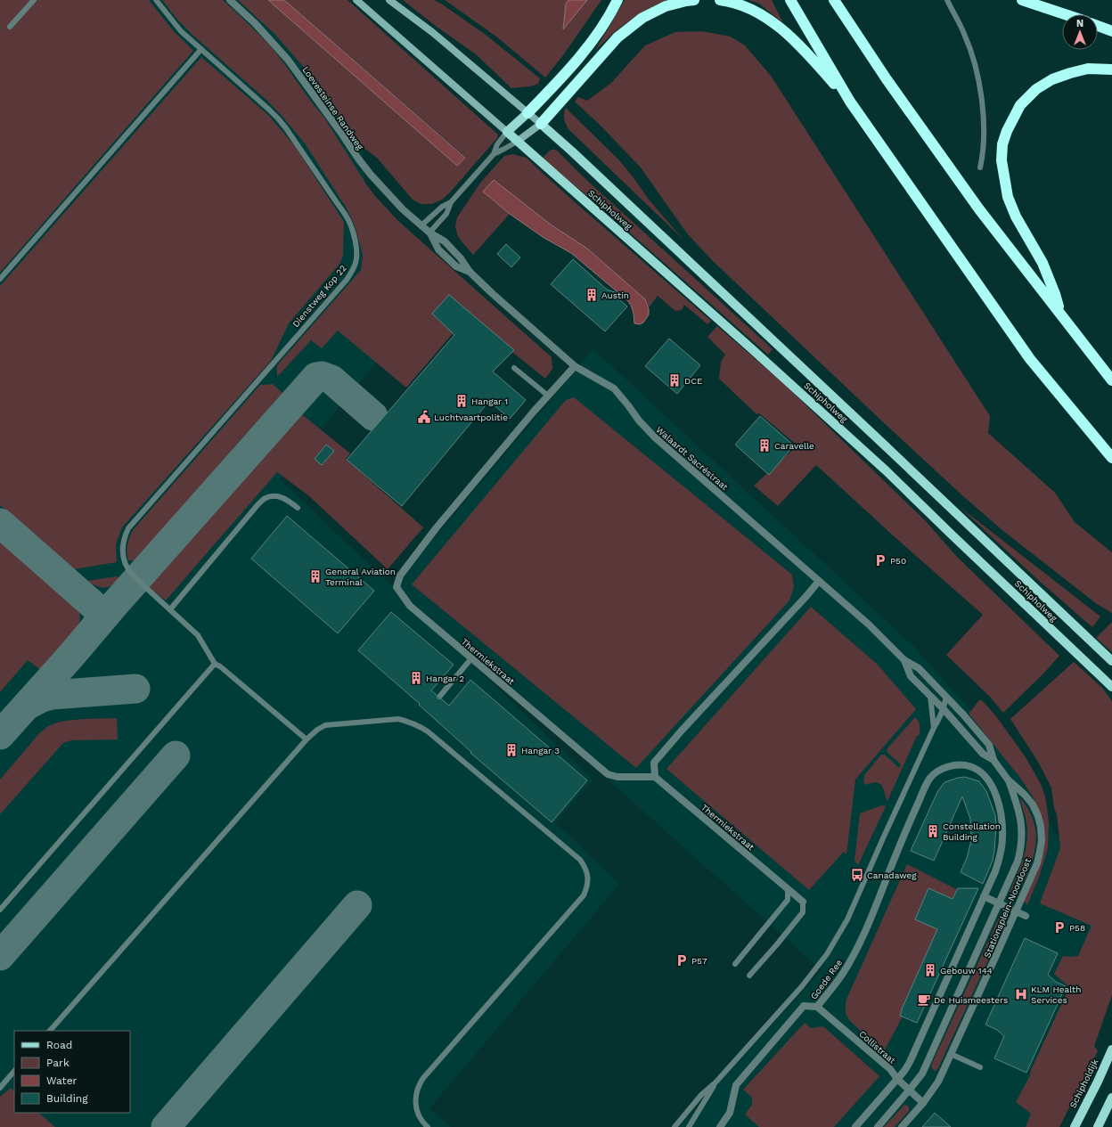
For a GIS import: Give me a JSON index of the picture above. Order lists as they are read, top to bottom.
{
  "streets": {
    "main road": ["Schipholweg", "Schipholdijk"],
    "street": [
      "Loevesteinse Randweg",
      "Walaardt Sacréstraat",
      "Thermiekstraat",
      "Stationsplein-Noordoost",
      "Goede Ree",
      "Collistraat"
    ],
    "lane": ["Dienstweg Kop 22"]
  },
  "crossings": [
    ["Loevesteinse Randweg", "Walaardt Sacréstraat"],
    ["Walaardt Sacréstraat", "Thermiekstraat"],
    ["Walaardt Sacréstraat", "Stationsplein-Noordoost"],
    ["Stationsplein-Noordoost", "Goede Ree"],
    ["Stationsplein-Noordoost", "Collistraat"],
    ["Goede Ree", "Collistraat"]
  ],
  "places": {
    "building": [
      "Austin",
      "DCE",
      "Hangar 1",
      "Caravelle",
      "General Aviation Terminal",
      "Hangar 2",
      "Hangar 3",
      "Constellation Building",
      "Gebouw 144"
    ],
    "public building": ["Luchtvaartpolitie"],
    "parking": ["P50", "P58", "P57"],
    "bus stop": ["Canadaweg"],
    "hospital": ["KLM Health Services"],
    "cafe": ["De Huismeesters"]
  },
  "legend": [
    "Road",
    "Park",
    "Water",
    "Building"
  ],
  "north": "top"
}
